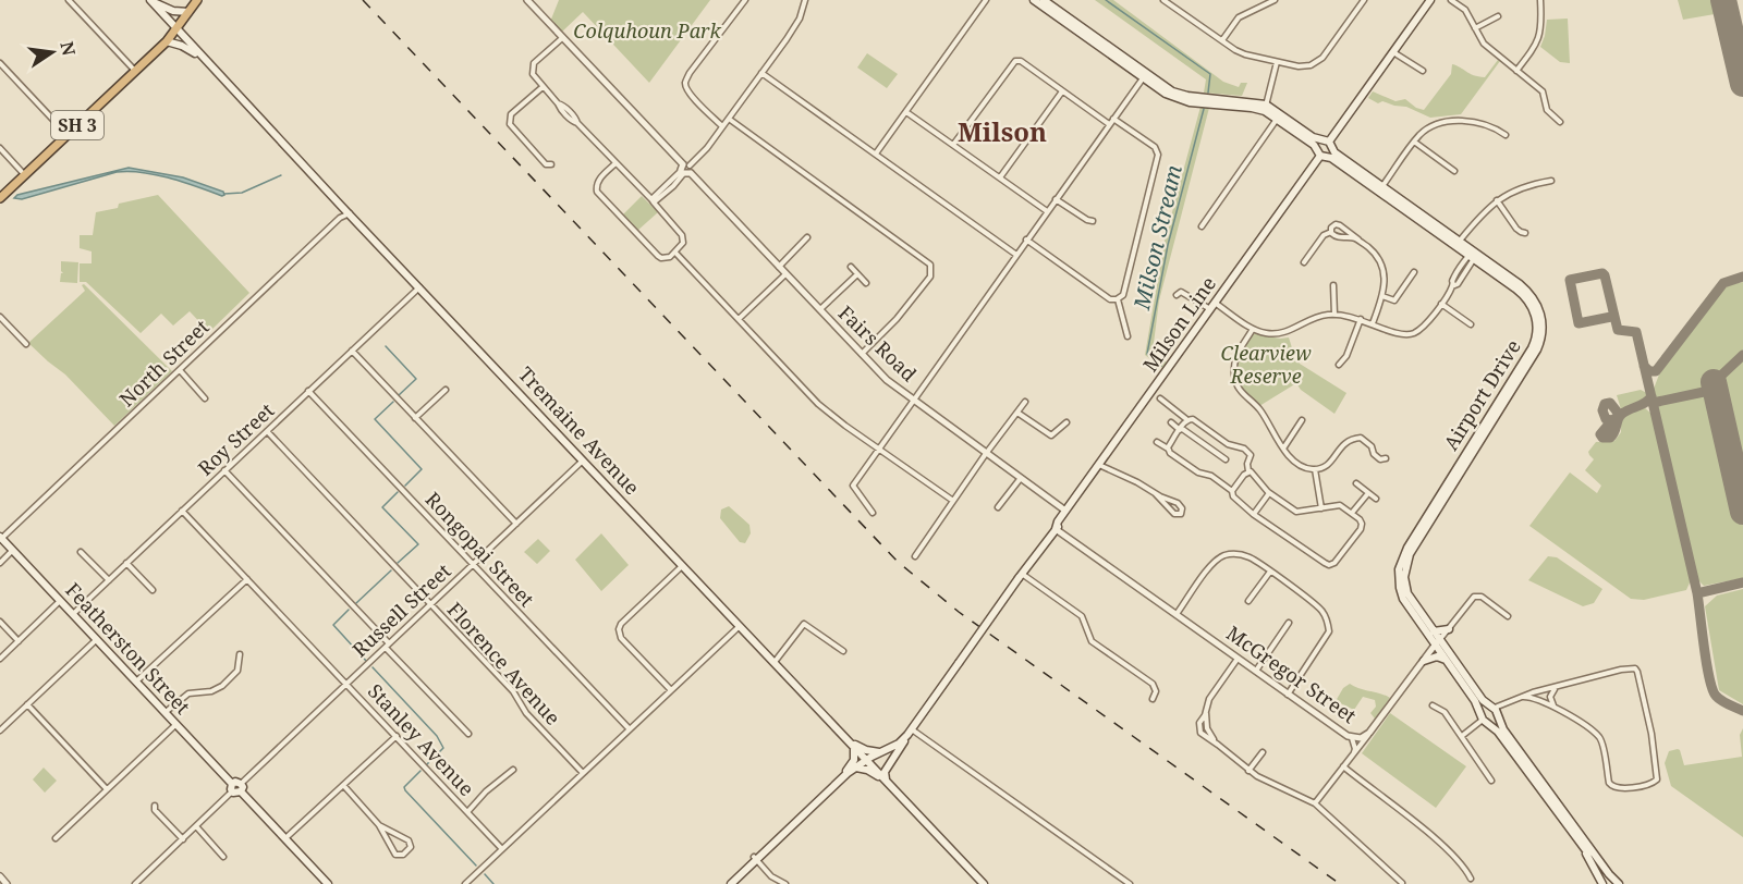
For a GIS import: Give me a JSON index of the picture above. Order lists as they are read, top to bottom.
{
  "streets": {
    "highway": ["SH 3"],
    "main road": [
      "Milson Line",
      "Airport Drive",
      "Tremaine Avenue",
      "Featherston Street"
    ],
    "street": [
      "Fairs Road",
      "North Street",
      "Roy Street",
      "Rongopai Street",
      "Russell Street",
      "Florence Avenue",
      "McGregor Street",
      "Stanley Avenue"
    ]
  },
  "crossings": [
    ["SH 3", "Tremaine Avenue"],
    ["Milson Line", "Fairs Road"],
    ["Milson Line", "Airport Drive"],
    ["Milson Line", "Tremaine Avenue"],
    ["Milson Line", "McGregor Street"],
    ["North Street", "Tremaine Avenue"],
    ["North Street", "Featherston Street"],
    ["Airport Drive", "McGregor Street"],
    ["Tremaine Avenue", "Roy Street"],
    ["Tremaine Avenue", "Russell Street"],
    ["Roy Street", "Rongopai Street"],
    ["Roy Street", "Featherston Street"],
    ["Roy Street", "Florence Avenue"],
    ["Roy Street", "Stanley Avenue"],
    ["Rongopai Street", "Russell Street"],
    ["Russell Street", "Featherston Street"],
    ["Russell Street", "Florence Avenue"],
    ["Russell Street", "Stanley Avenue"]
  ],
  "districts": ["Milson"],
  "water": ["Milson Stream"],
  "parks": ["Colquhoun Park", "Clearview Reserve"],
  "north": "right"
}
